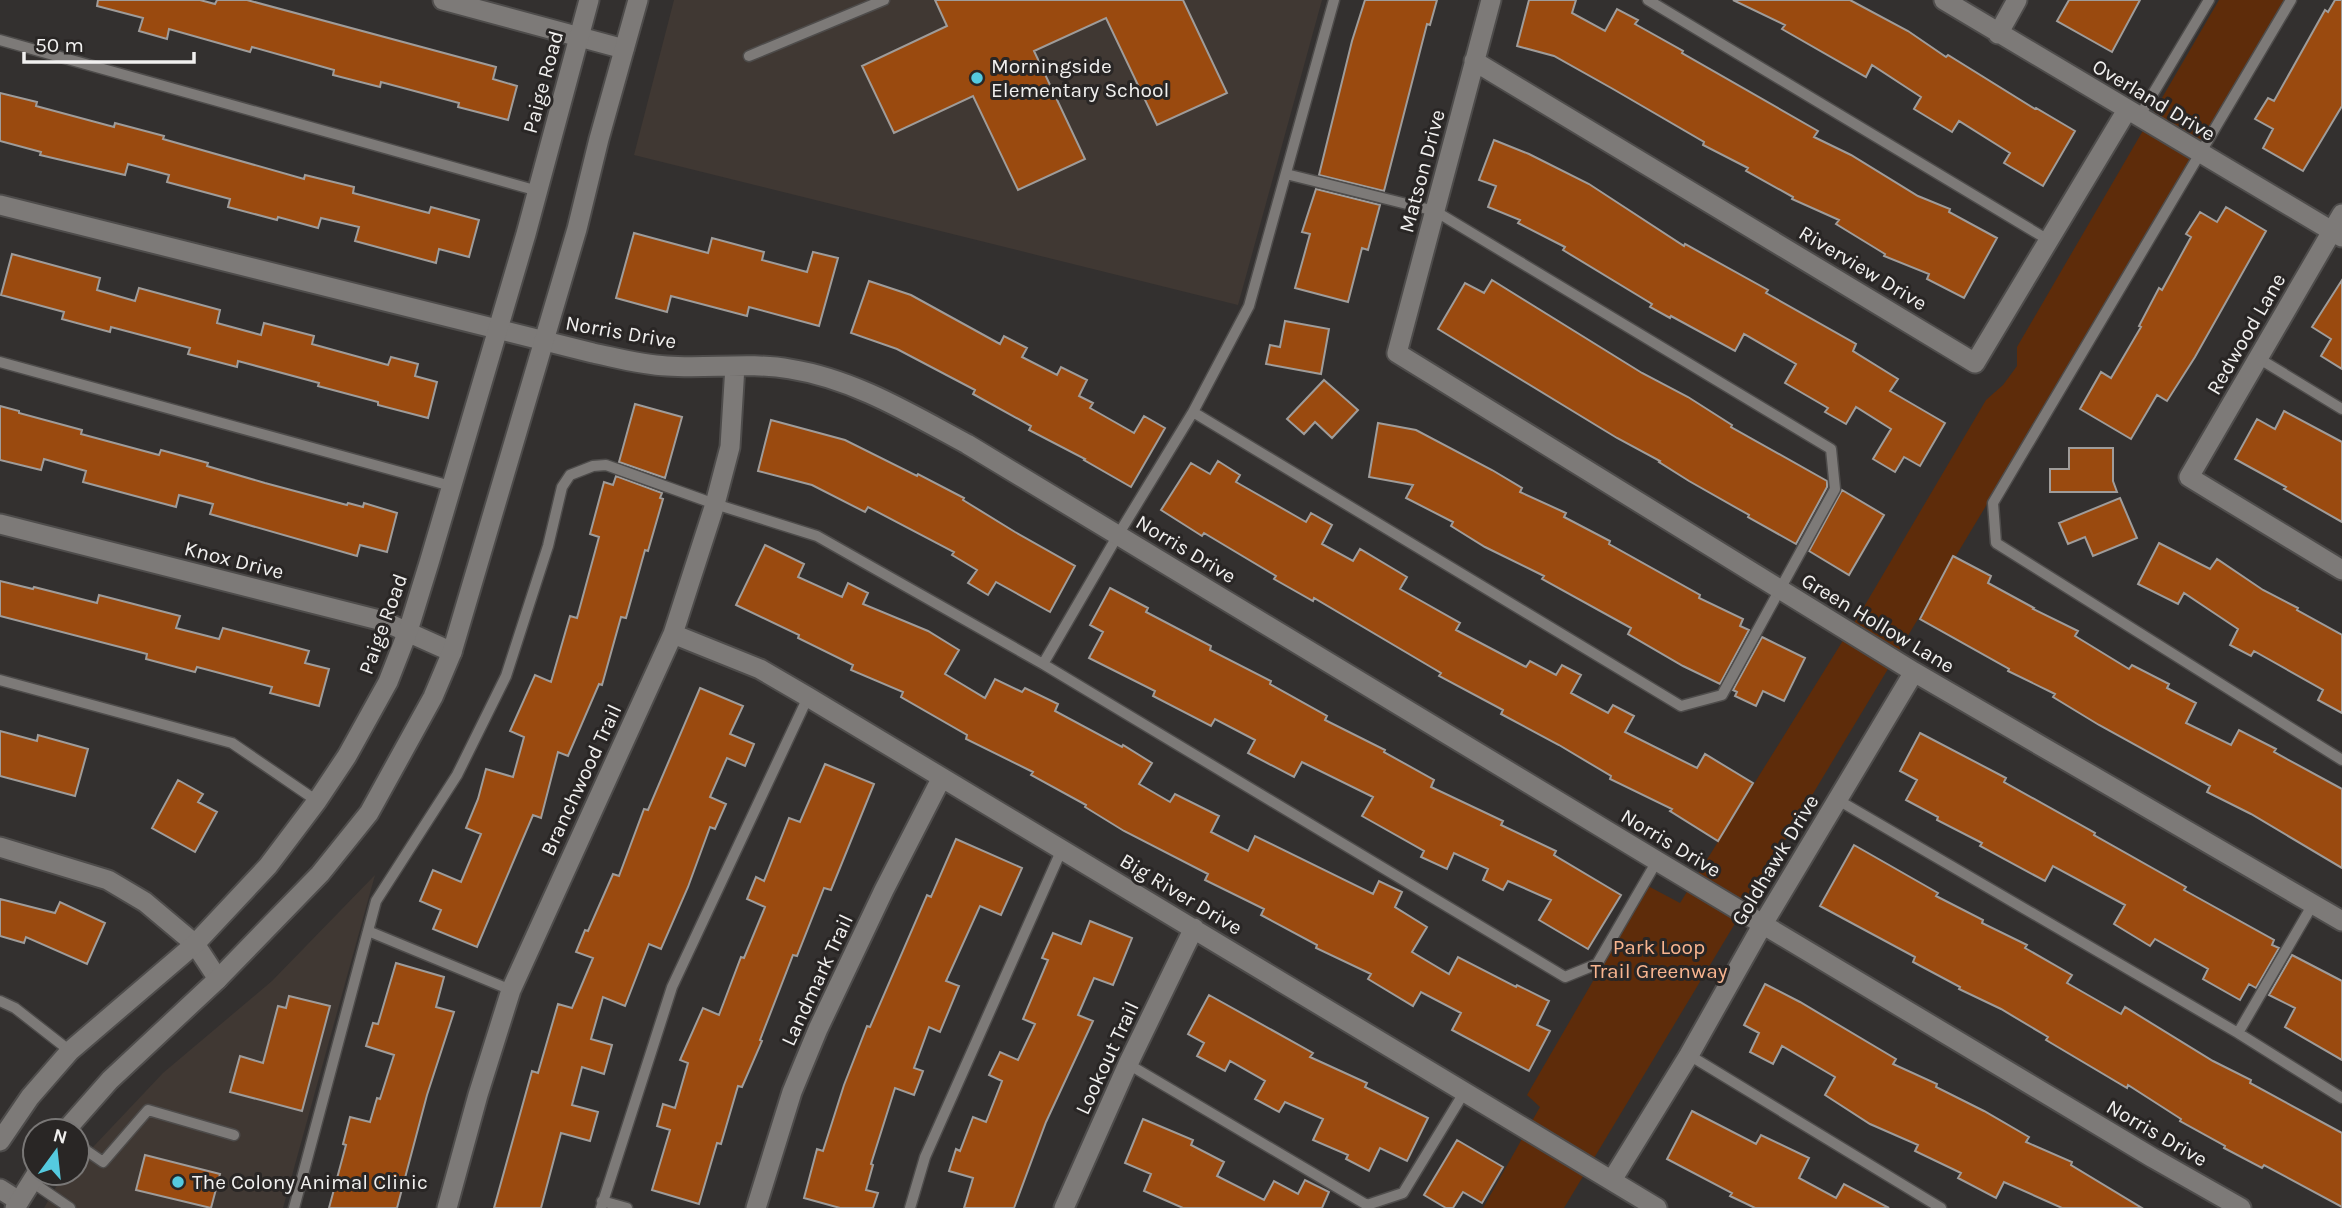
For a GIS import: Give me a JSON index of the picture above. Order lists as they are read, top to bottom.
{
  "streets": {
    "street": [
      "Paige Road",
      "Overland Drive",
      "Matson Drive",
      "Riverview Drive",
      "Norris Drive",
      "Redwood Lane",
      "Knox Drive",
      "Green Hollow Lane",
      "Branchwood Trail",
      "Goldhawk Drive",
      "Big River Drive",
      "Landmark Trail",
      "Lookout Trail"
    ]
  },
  "crossings": [
    ["Paige Road", "Norris Drive"],
    ["Paige Road", "Knox Drive"],
    ["Overland Drive", "Riverview Drive"],
    ["Overland Drive", "Redwood Lane"],
    ["Matson Drive", "Riverview Drive"],
    ["Matson Drive", "Green Hollow Lane"],
    ["Norris Drive", "Branchwood Trail"],
    ["Norris Drive", "Goldhawk Drive"],
    ["Green Hollow Lane", "Goldhawk Drive"],
    ["Branchwood Trail", "Big River Drive"],
    ["Goldhawk Drive", "Big River Drive"],
    ["Big River Drive", "Landmark Trail"],
    ["Big River Drive", "Lookout Trail"]
  ],
  "parks": ["Park Loop Trail Greenway"],
  "places": ["Morningside Elementary School", "The Colony Animal Clinic"],
  "scale_bar": "50 m",
  "north": "top"
}
